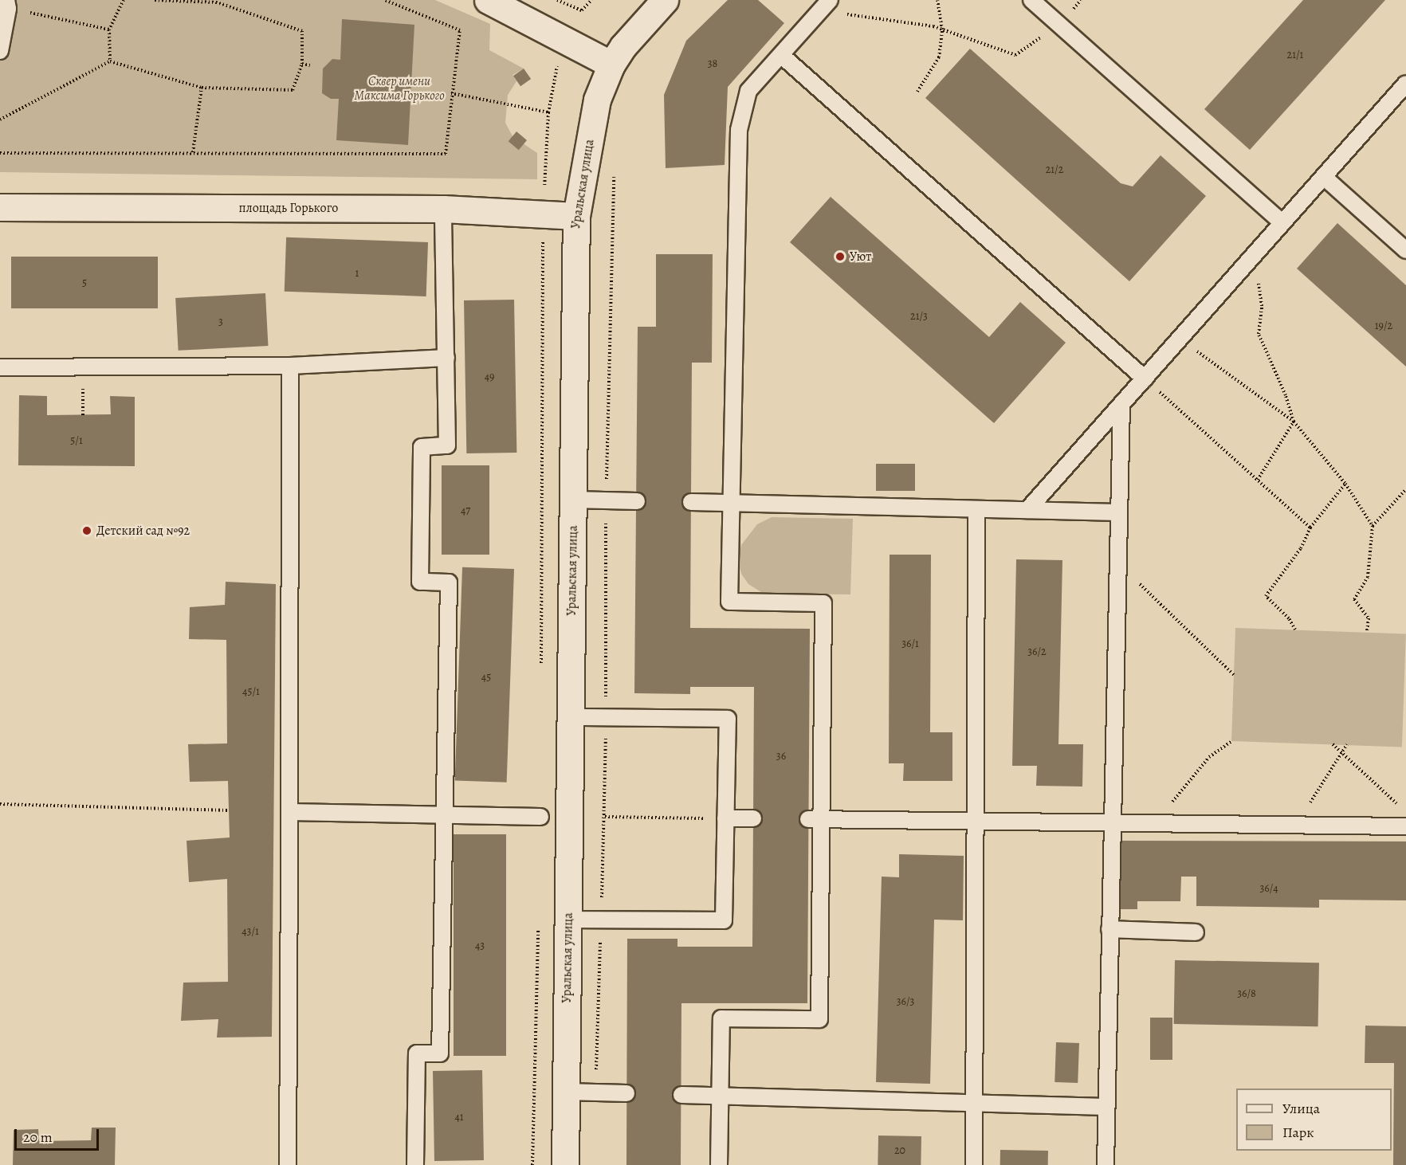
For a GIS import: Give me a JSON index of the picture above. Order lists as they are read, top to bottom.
{
  "streets": {
    "street": ["Уральская улица", "площадь Горького"]
  },
  "crossings": [
    ["Уральская улица", "площадь Горького"]
  ],
  "parks": ["Сквер имени Максима Горького"],
  "places": ["Уют", "Детский сад №92"],
  "house_numbers": [
    "21/1",
    "38",
    "21/2",
    "1",
    "5",
    "21/3",
    "3",
    "19/2",
    "49",
    "5/1",
    "47",
    "36/1",
    "36/2",
    "45",
    "45/1",
    "36",
    "36/4",
    "43/1",
    "43",
    "36/8",
    "36/3",
    "41",
    "20"
  ],
  "legend": ["Улица", "Парк"],
  "scale_bar": "20 m"
}
